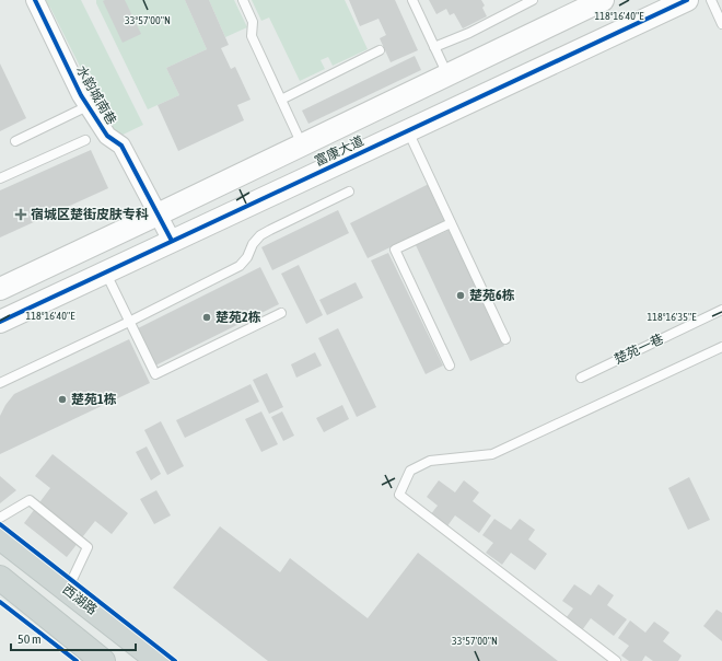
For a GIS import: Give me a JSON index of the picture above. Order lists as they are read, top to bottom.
{
  "streets": {
    "main road": ["西湖路"],
    "street": ["水韵城南巷", "富康大道"],
    "lane": ["楚苑一巷"]
  },
  "crossings": [
    ["水韵城南巷", "富康大道"]
  ],
  "places": {
    "health": ["宿城区楚街皮肤专科"],
    "other": ["楚苑6栋", "楚苑2栋", "楚苑1栋"]
  },
  "scale_bar": "50 m",
  "coordinates": ["118°16'40\"E", "33°57'00\"N", "118°16'35\"E"]
}
